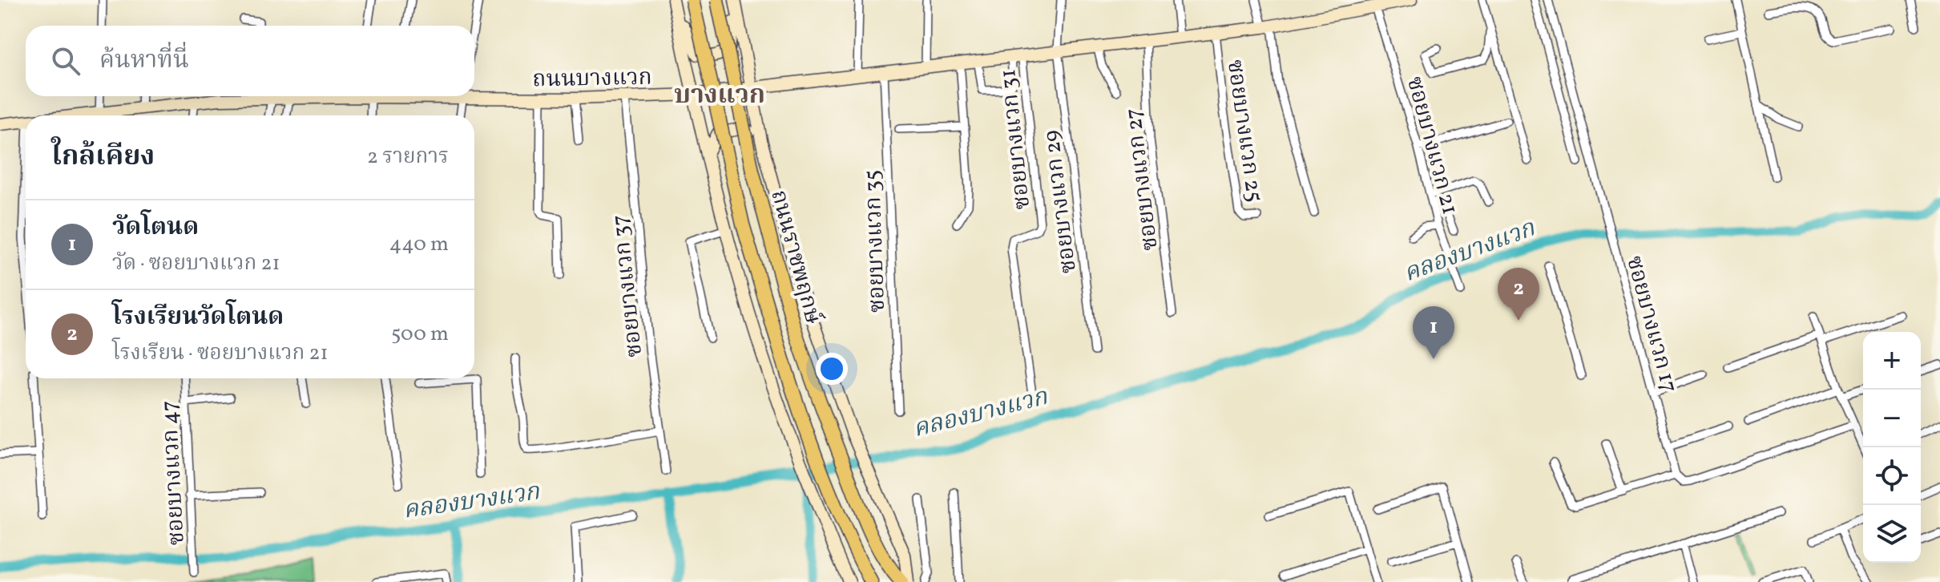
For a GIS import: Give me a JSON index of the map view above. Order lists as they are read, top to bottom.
{
  "streets": {
    "main road": ["ถนนบางแวก", "ถนนราชพฤกษ์"],
    "street": [
      "ซอยบางแวก 25",
      "ซอยบางแวก 31",
      "ซอยบางแวก 21",
      "ซอยบางแวก 27",
      "ซอยบางแวก 29",
      "ซอยบางแวก 35",
      "ซอยบางแวก 37",
      "ซอยบางแวก 17",
      "ซอยบางแวก 47"
    ]
  },
  "crossings": [
    ["ถนนบางแวก", "ซอยบางแวก 25"],
    ["ถนนบางแวก", "ซอยบางแวก 31"],
    ["ถนนบางแวก", "ซอยบางแวก 21"],
    ["ถนนบางแวก", "ซอยบางแวก 27"],
    ["ถนนบางแวก", "ซอยบางแวก 29"],
    ["ถนนบางแวก", "ซอยบางแวก 35"],
    ["ถนนบางแวก", "ถนนราชพฤกษ์"],
    ["ถนนบางแวก", "ซอยบางแวก 37"]
  ],
  "districts": ["บางแวก"],
  "water": ["คลองบางแวก"],
  "page": {
    "search": "ค้นหาที่นี่",
    "heading": ["ใกล้เคียง", "2 รายการ"],
    "list": [
      {
        "mark": "1",
        "name": "วัดโตนด",
        "note": "วัด · ซอยบางแวก 21",
        "value": "440 m"
      },
      {
        "mark": "2",
        "name": "โรงเรียนวัดโตนด",
        "note": "โรงเรียน · ซอยบางแวก 21",
        "value": "500 m"
      }
    ],
    "pins": ["2", "1"],
    "map_buttons": ["+", "−"]
  }
}
